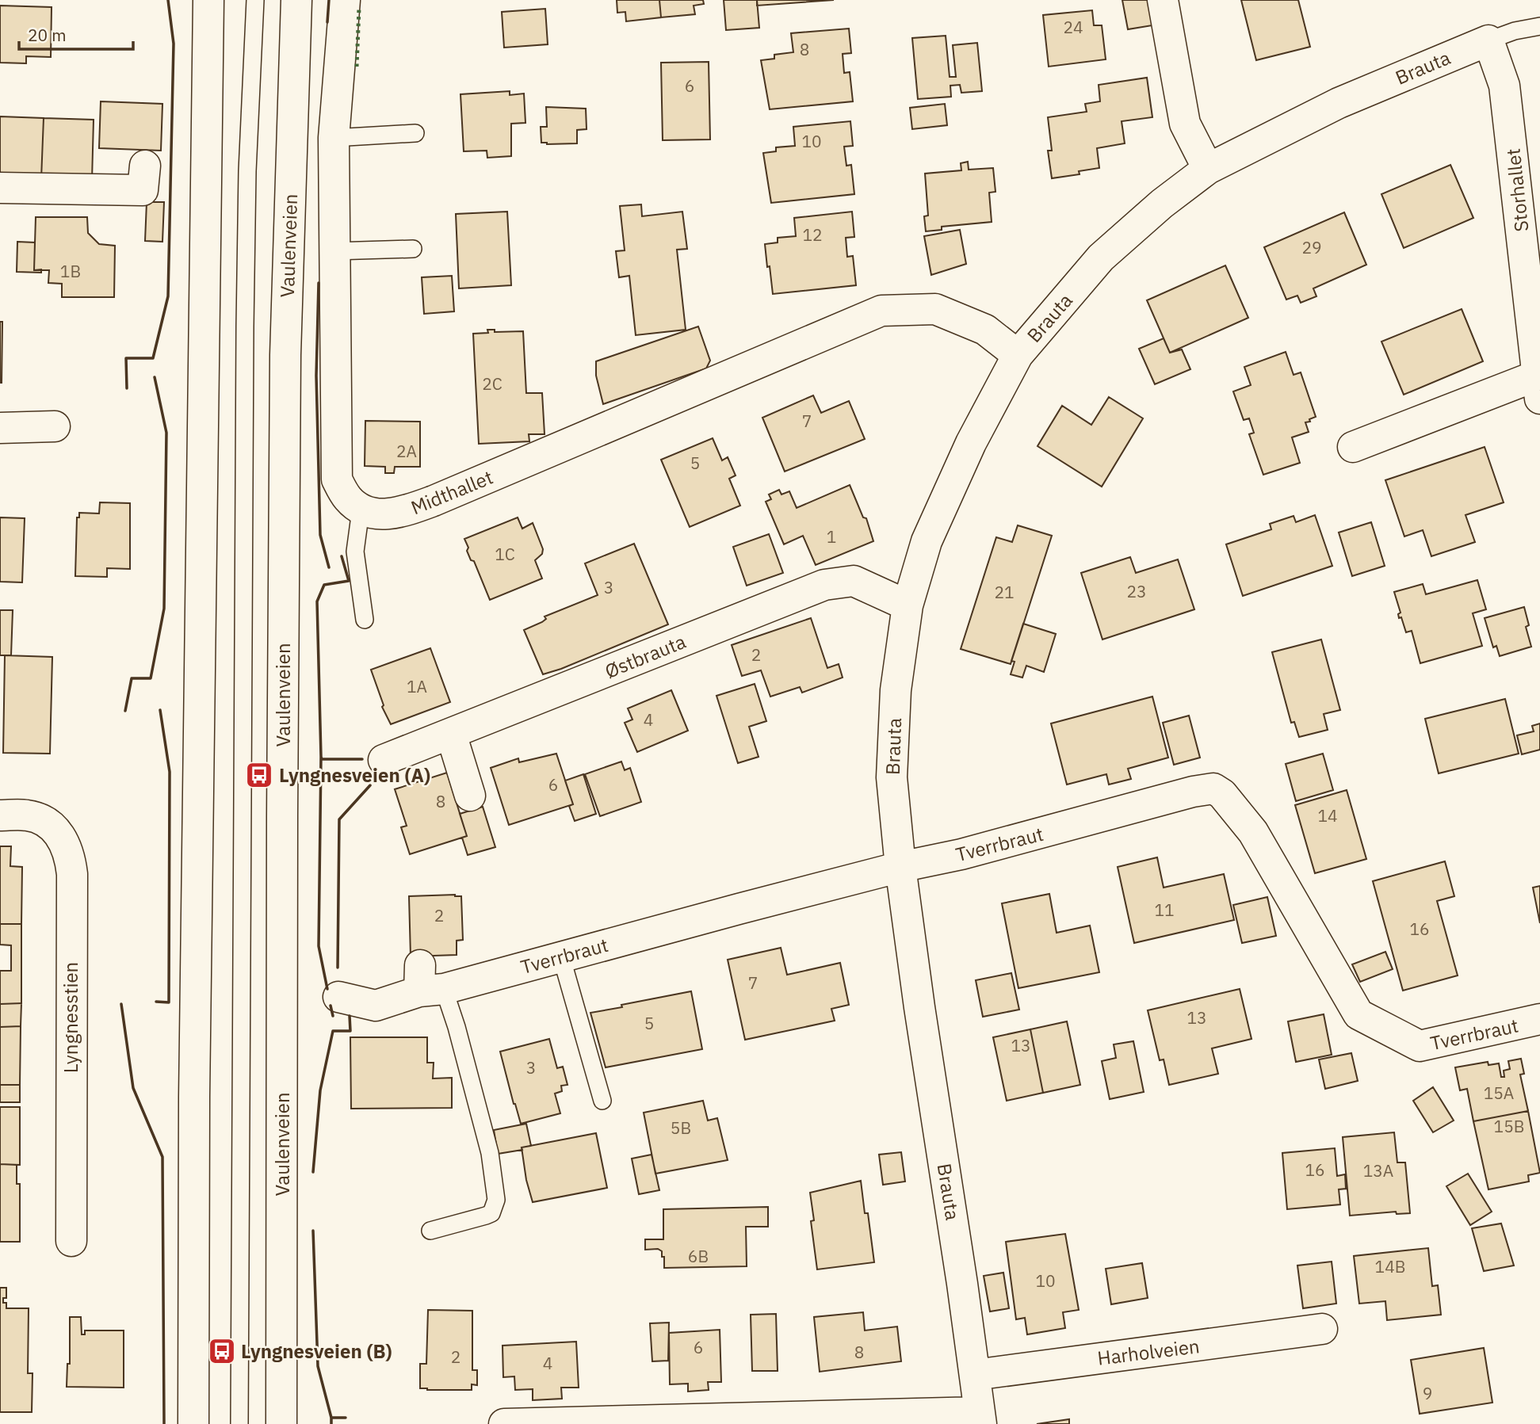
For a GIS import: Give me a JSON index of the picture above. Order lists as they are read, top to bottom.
{
  "streets": {
    "street": [
      "Brauta",
      "Storhallet",
      "Vaulenveien",
      "Midthallet",
      "Østbrauta",
      "Tverrbraut",
      "Lyngnesstien",
      "Harholveien"
    ]
  },
  "crossings": [
    ["Brauta", "Storhallet"],
    ["Brauta", "Midthallet"],
    ["Brauta", "Østbrauta"],
    ["Brauta", "Tverrbraut"],
    ["Brauta", "Harholveien"]
  ],
  "places": {
    "bus stop": ["Lyngnesveien (A)", "Lyngnesveien (B)"]
  },
  "house_numbers": [
    "24",
    "8",
    "6",
    "10",
    "12",
    "29",
    "1B",
    "2C",
    "7",
    "2A",
    "5",
    "1",
    "1C",
    "3",
    "23",
    "21",
    "2",
    "1A",
    "4",
    "6",
    "8",
    "14",
    "11",
    "2",
    "16",
    "7",
    "13",
    "5",
    "13",
    "3",
    "15A",
    "15B",
    "5B",
    "16",
    "13A",
    "6B",
    "14B",
    "10",
    "6",
    "8",
    "2",
    "4",
    "9"
  ],
  "scale_bar": "20 m"
}
